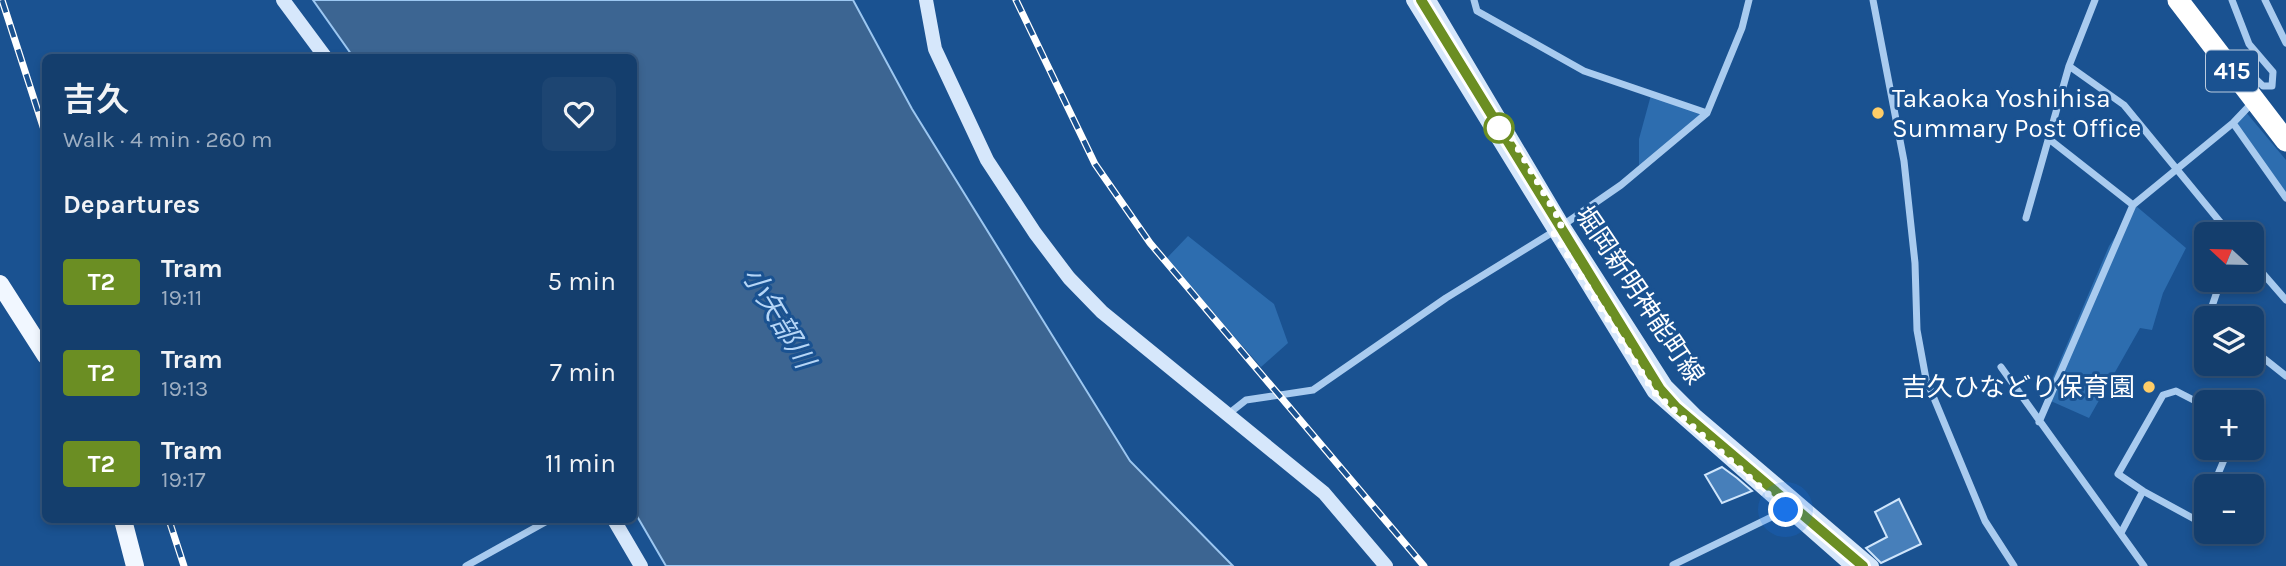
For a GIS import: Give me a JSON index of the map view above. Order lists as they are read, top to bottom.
{
  "streets": {
    "highway": ["415"],
    "main road": ["堀岡新明神能町線"]
  },
  "water": ["小矢部川"],
  "places": ["Takaoka Yoshihisa Summary Post Office", "吉久ひなどり保育園"],
  "lines": ["tram line T2"],
  "north": "left",
  "page": {
    "heading": [
      ["吉久", "Walk · 4 min · 260 m"],
      "Departures"
    ],
    "map_buttons": ["+", "−"],
    "list": [
      {
        "mark": "T2",
        "name": "Tram",
        "note": "19:11",
        "value": "5 min"
      },
      {
        "mark": "T2",
        "name": "Tram",
        "note": "19:13",
        "value": "7 min"
      },
      {
        "mark": "T2",
        "name": "Tram",
        "note": "19:17",
        "value": "11 min"
      }
    ]
  }
}
